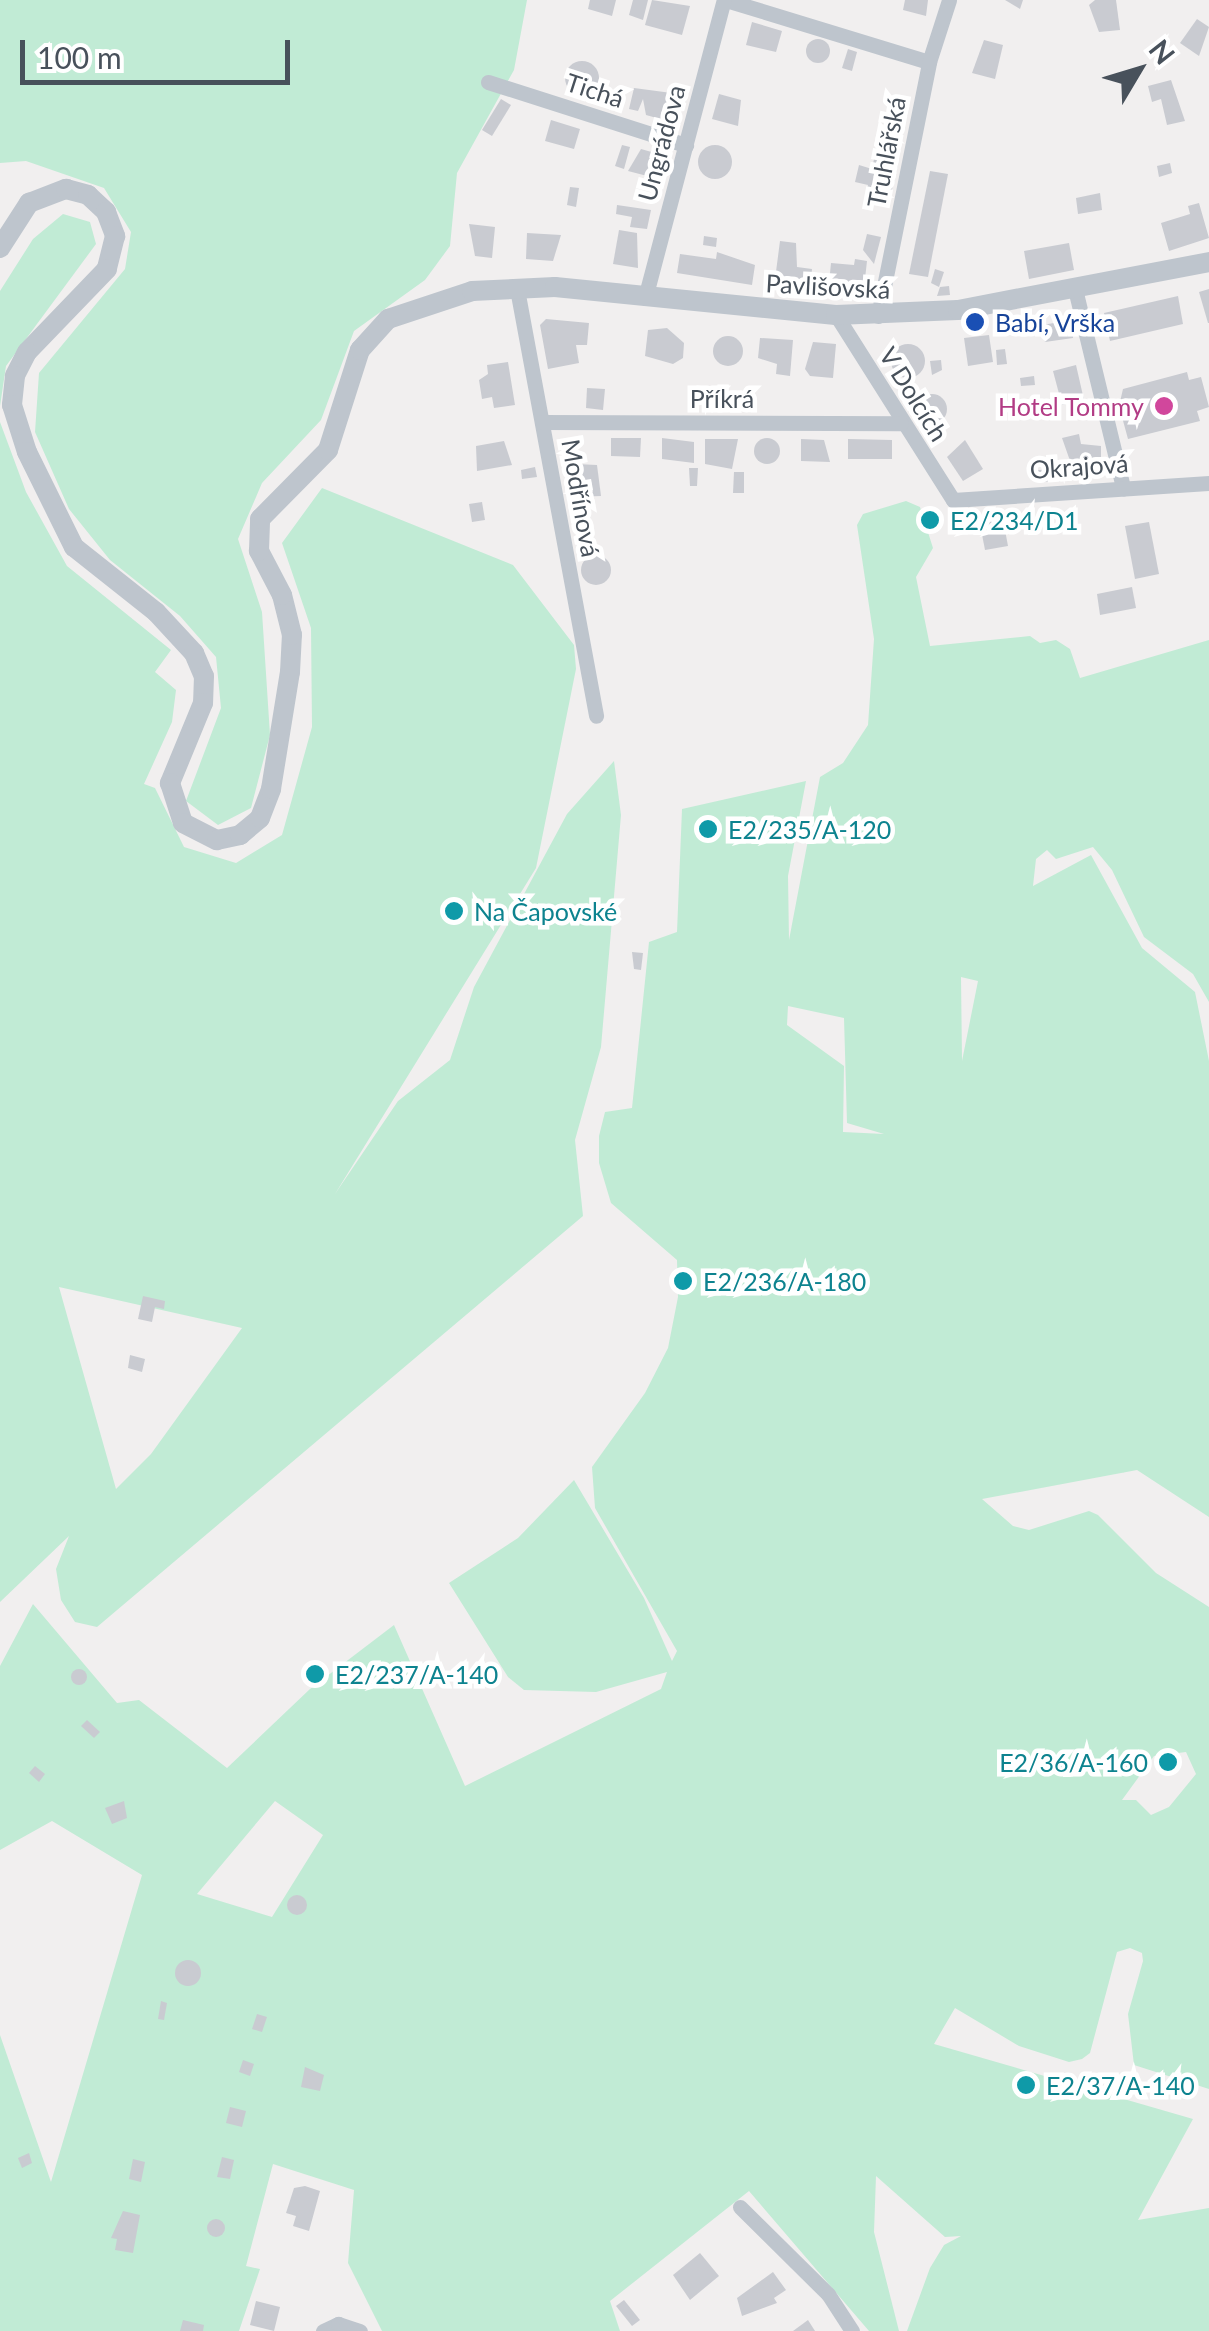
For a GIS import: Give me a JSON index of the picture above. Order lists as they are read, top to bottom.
{
  "streets": {
    "street": [
      "Tichá",
      "Ungrádova",
      "Truhlářská",
      "Pavlišovská",
      "V Dolcích",
      "Příkrá",
      "Okrajová",
      "Modřínová"
    ]
  },
  "crossings": [
    ["Tichá", "Ungrádova"],
    ["Ungrádova", "Pavlišovská"],
    ["Truhlářská", "Pavlišovská"],
    ["Pavlišovská", "V Dolcích"],
    ["Pavlišovská", "Modřínová"],
    ["V Dolcích", "Příkrá"],
    ["V Dolcích", "Okrajová"],
    ["Příkrá", "Modřínová"]
  ],
  "places": [
    "Babí, Vrška",
    "Hotel Tommy",
    "E2/234/D1",
    "E2/235/A-120",
    "Na Čapovské",
    "E2/236/A-180",
    "E2/237/A-140",
    "E2/36/A-160",
    "E2/37/A-140"
  ],
  "scale_bar": "100 m",
  "north": "top right"
}
